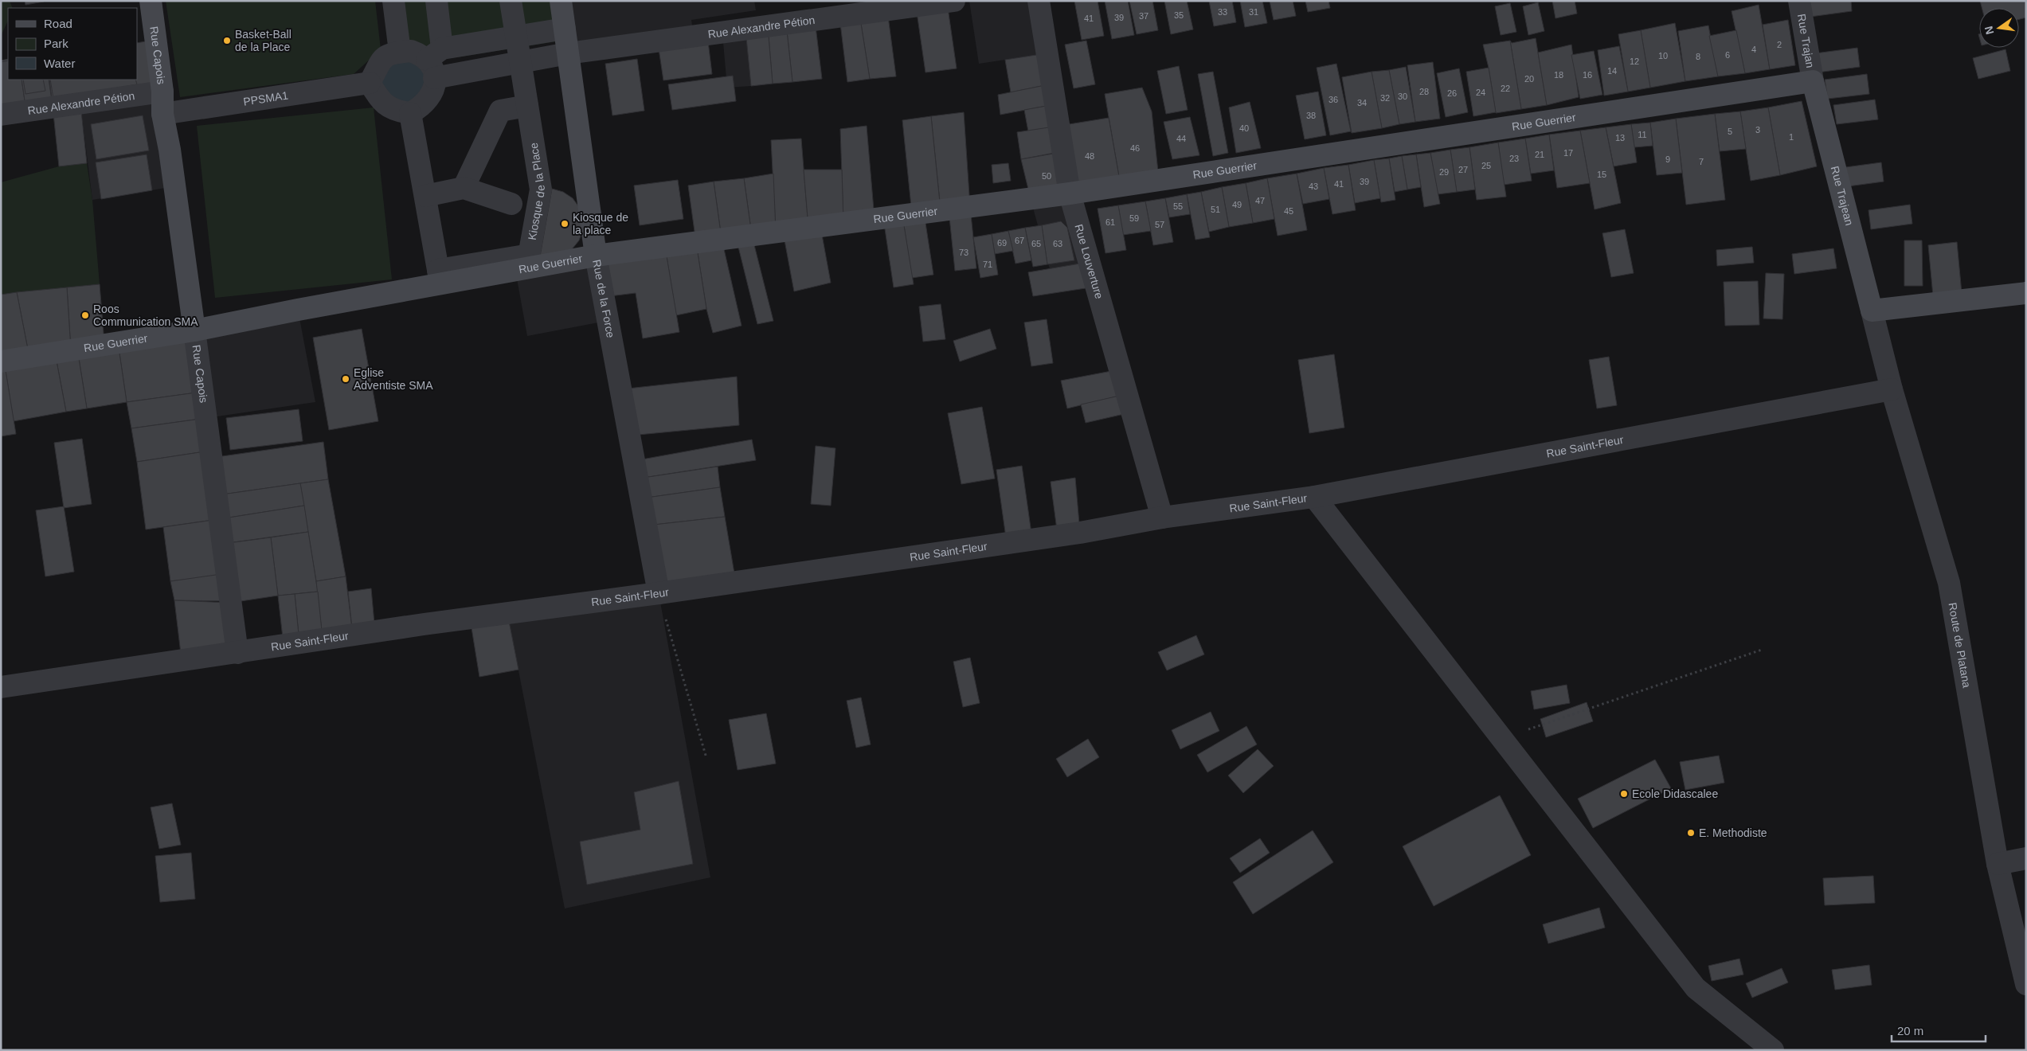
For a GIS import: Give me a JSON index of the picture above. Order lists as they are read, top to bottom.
{
  "streets": {
    "street": [
      "Rue Alexandre Pétion",
      "Rue Trajan",
      "Rue Capois",
      "PPSMA1",
      "Rue Guerrier",
      "Kiosque de la Place",
      "Rue Trajean",
      "Rue Louverture",
      "Rue de la Force",
      "Rue Saint-Fleur",
      "Route de Platana"
    ]
  },
  "crossings": [
    ["Rue Alexandre Pétion", "Rue Capois"],
    ["Rue Alexandre Pétion", "Rue de la Force"],
    ["Rue Trajan", "Rue Guerrier"],
    ["Rue Trajan", "Rue Trajean"],
    ["Rue Capois", "PPSMA1"],
    ["Rue Capois", "Rue Guerrier"],
    ["Rue Capois", "Rue Saint-Fleur"],
    ["Rue Guerrier", "Kiosque de la Place"],
    ["Rue Guerrier", "Rue Trajean"],
    ["Rue Guerrier", "Rue Louverture"],
    ["Rue Guerrier", "Rue de la Force"],
    ["Rue Trajean", "Route de Platana"],
    ["Rue Louverture", "Rue Saint-Fleur"],
    ["Rue de la Force", "Rue Saint-Fleur"],
    ["Rue Saint-Fleur", "Route de Platana"]
  ],
  "places": [
    "Basket-Ball de la Place",
    "Kiosque de la place",
    "Roos Communication SMA",
    "Eglise Adventiste SMA",
    "Ecole Didascalee",
    "E. Methodiste"
  ],
  "house_numbers": [
    "33",
    "31",
    "35",
    "37",
    "39",
    "41",
    "2",
    "4",
    "6",
    "10",
    "8",
    "12",
    "14",
    "18",
    "16",
    "20",
    "22",
    "28",
    "24",
    "26",
    "30",
    "32",
    "36",
    "34",
    "38",
    "40",
    "3",
    "5",
    "11",
    "1",
    "13",
    "44",
    "46",
    "17",
    "21",
    "48",
    "23",
    "9",
    "7",
    "25",
    "27",
    "29",
    "15",
    "50",
    "39",
    "41",
    "43",
    "47",
    "49",
    "55",
    "51",
    "45",
    "59",
    "61",
    "57",
    "67",
    "69",
    "65",
    "63",
    "73",
    "71"
  ],
  "legend": ["Road", "Park", "Water"],
  "scale_bar": "20 m",
  "north": "left"
}
